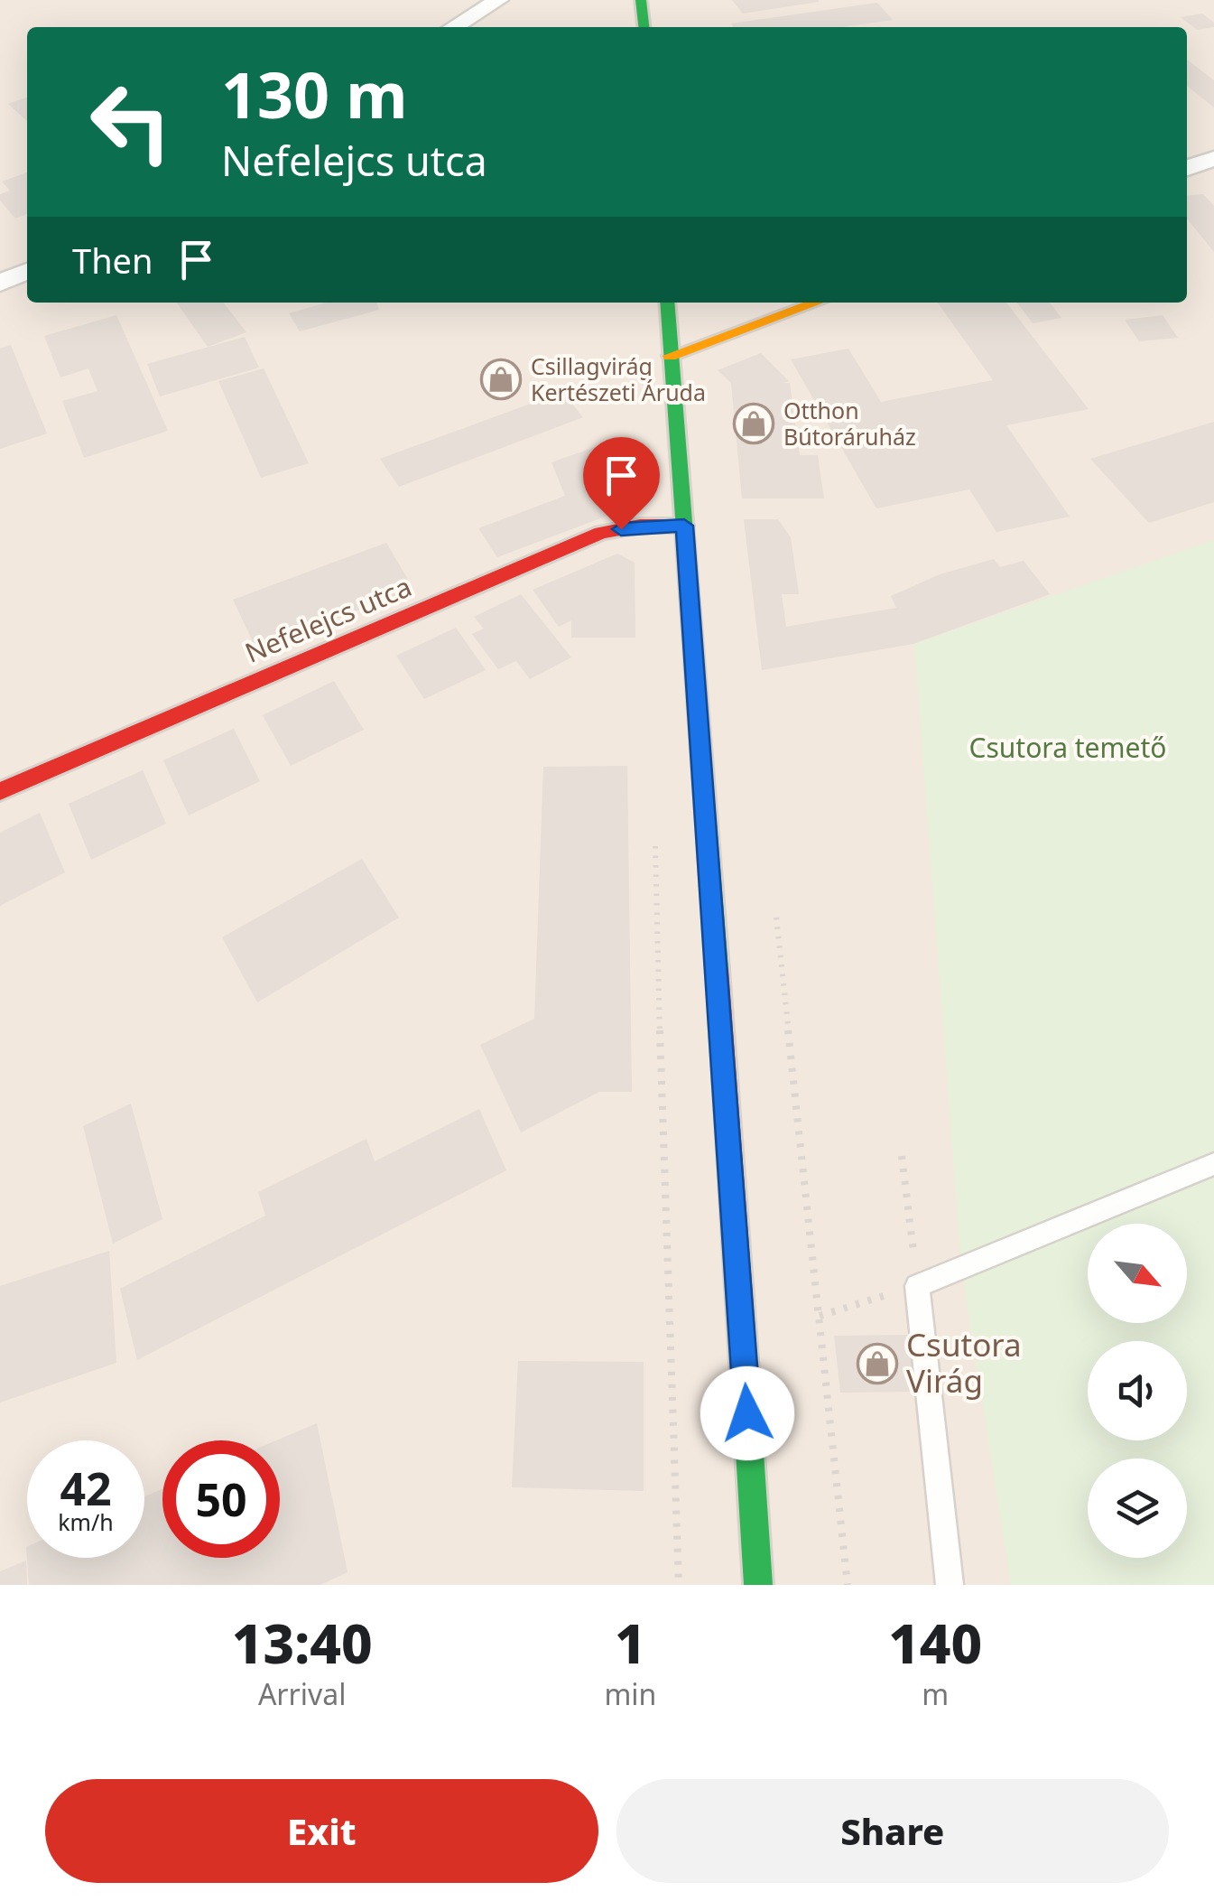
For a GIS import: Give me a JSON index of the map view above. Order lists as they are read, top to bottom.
{
  "streets": {
    "main road": ["Nefelejcs utca"]
  },
  "parks": ["Csutora temető"],
  "places": {
    "shop": ["Csillagvirág Kertészeti Áruda", "Otthon Bútoráruház", "Csutora Virág"]
  },
  "north": "bottom right",
  "page": {
    "turn": ["130 m", "Nefelejcs utca"],
    "then": "Then",
    "speed": "42 km/h",
    "limit": "50",
    "eta": [
      "13:40",
      "Arrival",
      "1",
      "min",
      "140",
      "m"
    ],
    "buttons": ["Exit", "Share"]
  }
}
